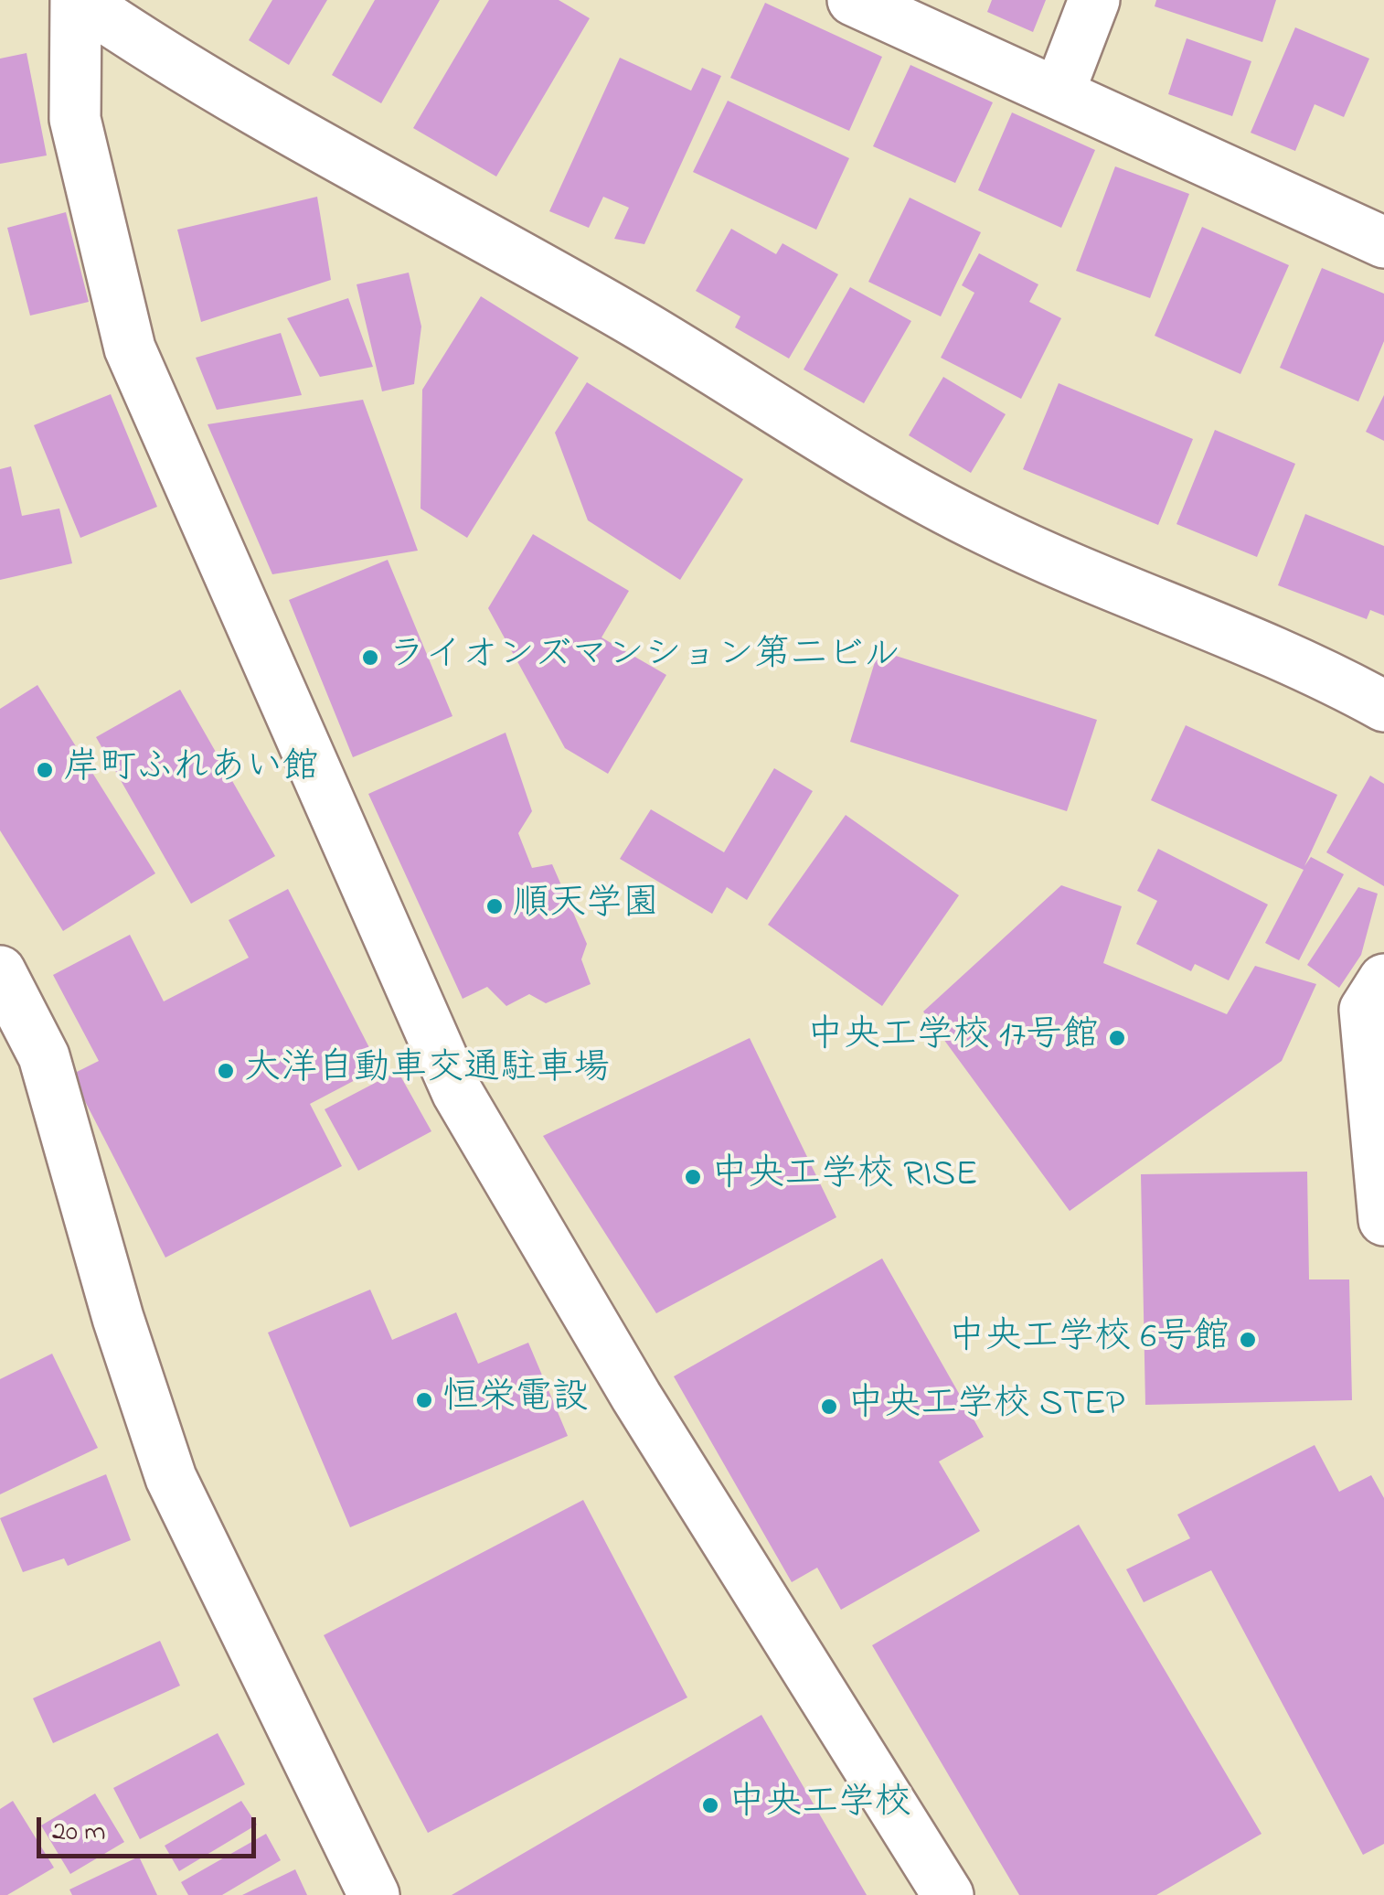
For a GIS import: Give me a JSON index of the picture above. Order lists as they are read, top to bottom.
{
  "places": [
    "ライオンズマンション第二ビル",
    "岸町ふれあい館",
    "順天学園",
    "中央工学校 17号館",
    "大洋自動車交通駐車場",
    "中央工学校 RISE",
    "中央工学校 6号館",
    "恒栄電設",
    "中央工学校 STEP",
    "中央工学校"
  ],
  "scale_bar": "20 m"
}
